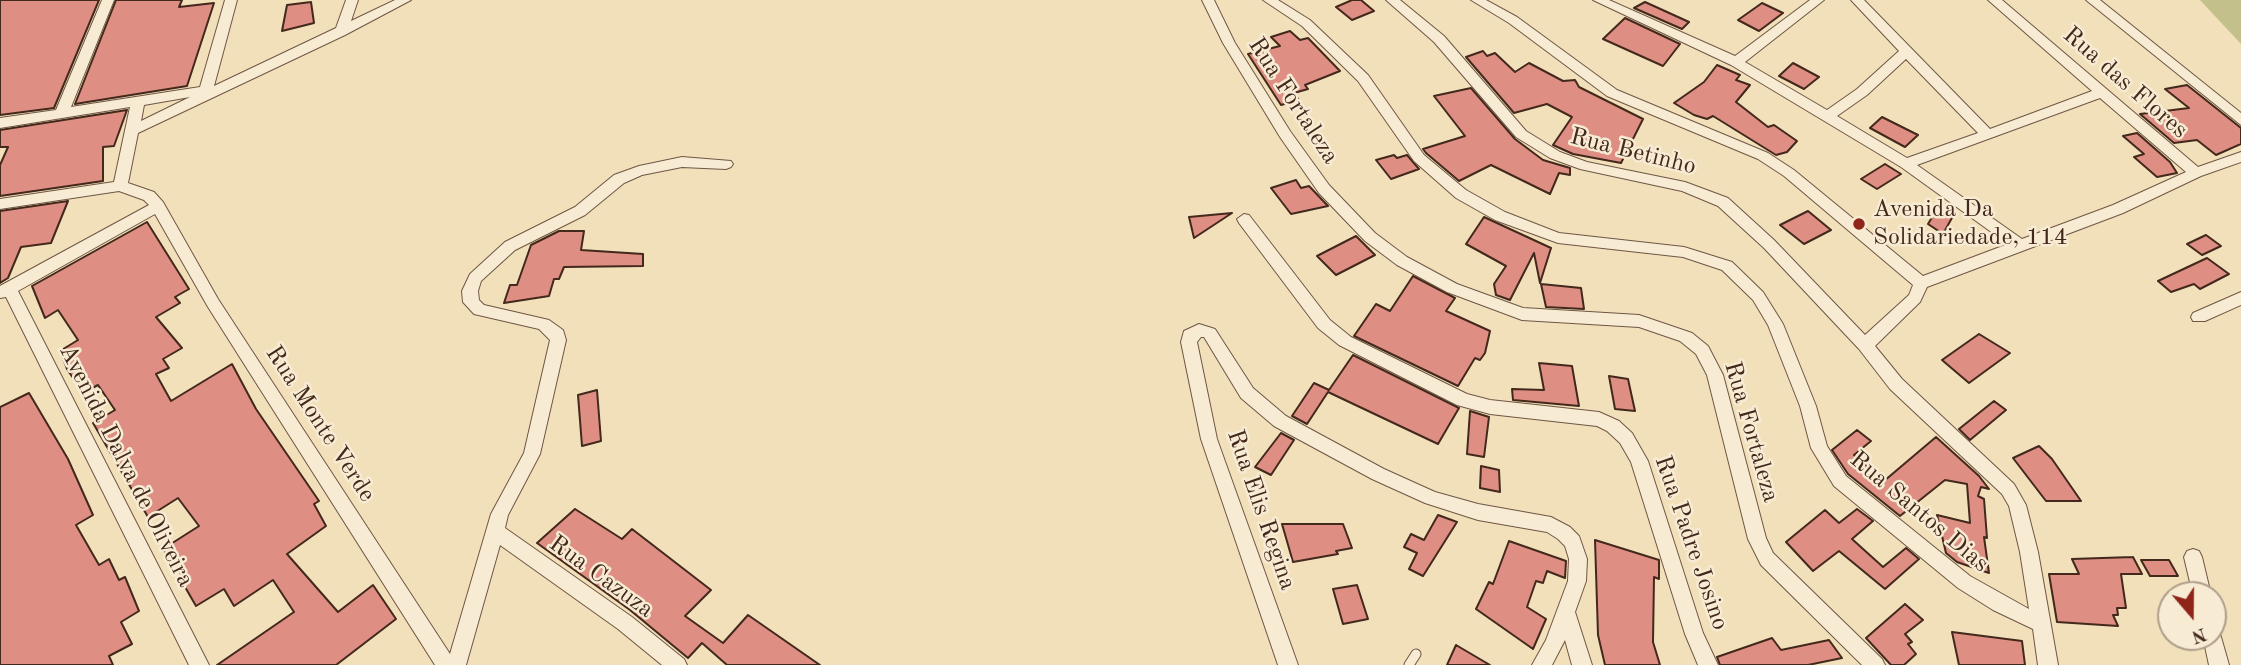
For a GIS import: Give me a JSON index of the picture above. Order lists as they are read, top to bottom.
{
  "streets": {
    "street": [
      "Rua das Flores",
      "Rua Fortaleza",
      "Rua Betinho",
      "Rua Monte Verde",
      "Avenida Dalva de Oliveira",
      "Rua Elis Regina",
      "Rua Santos Dias",
      "Rua Padre Josino",
      "Rua Cazuza"
    ]
  },
  "crossings": [
    ["Rua Betinho", "Rua Santos Dias"]
  ],
  "places": ["Avenida Da Solidariedade, 114"],
  "north": "bottom"
}
